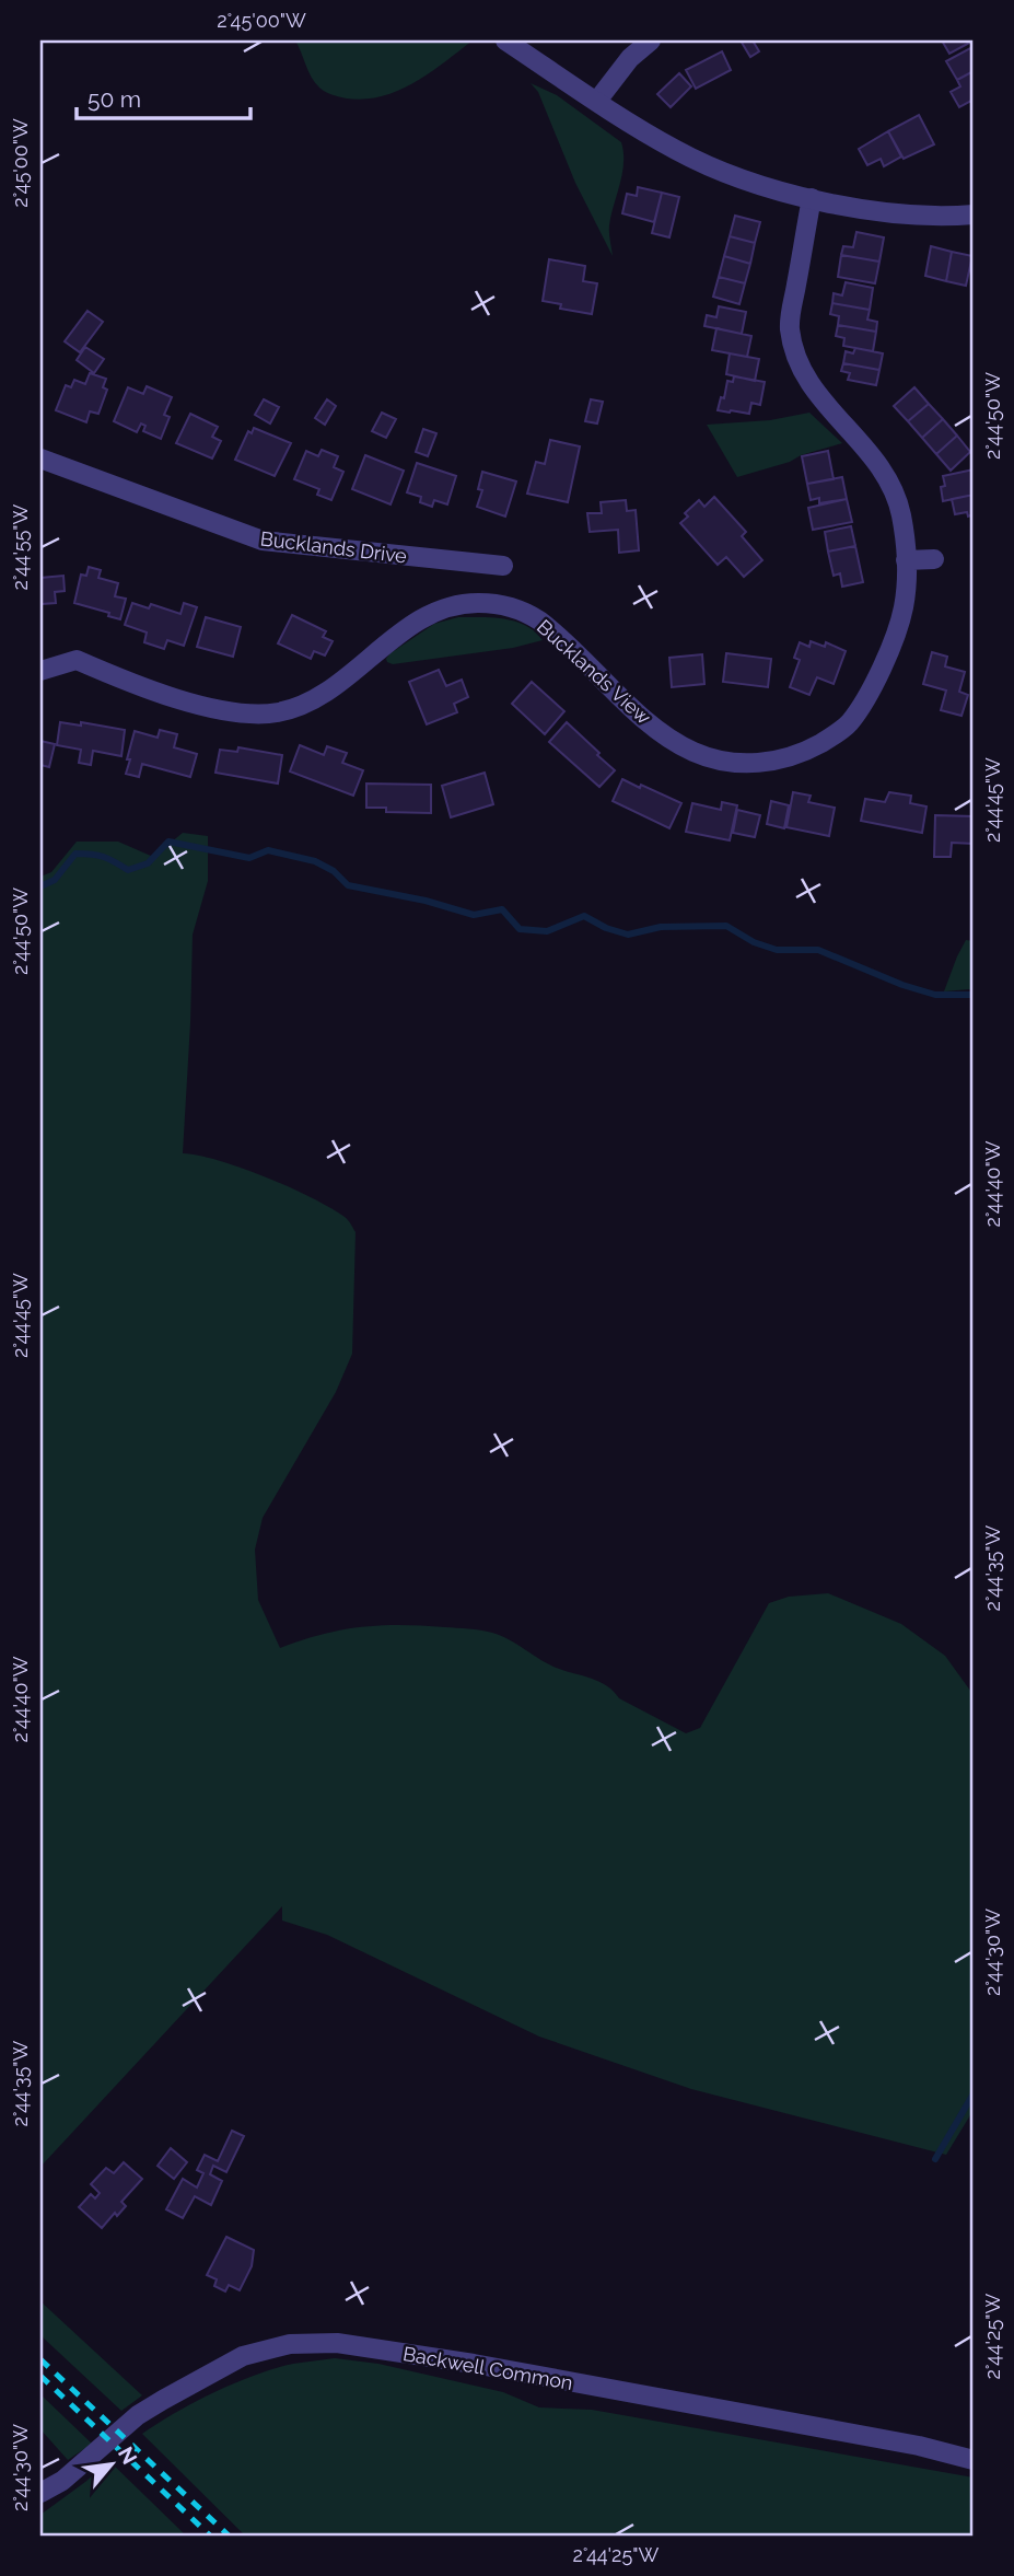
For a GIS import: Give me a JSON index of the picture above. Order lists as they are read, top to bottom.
{
  "streets": {
    "street": ["Bucklands Drive", "Bucklands View", "Backwell Common"]
  },
  "scale_bar": "50 m",
  "north": "top right",
  "coordinates": [
    "2°45'00\"W",
    "2°44'50\"W",
    "2°44'55\"W",
    "2°44'45\"W",
    "2°44'40\"W",
    "2°44'35\"W",
    "2°44'30\"W",
    "2°44'25\"W"
  ]
}
